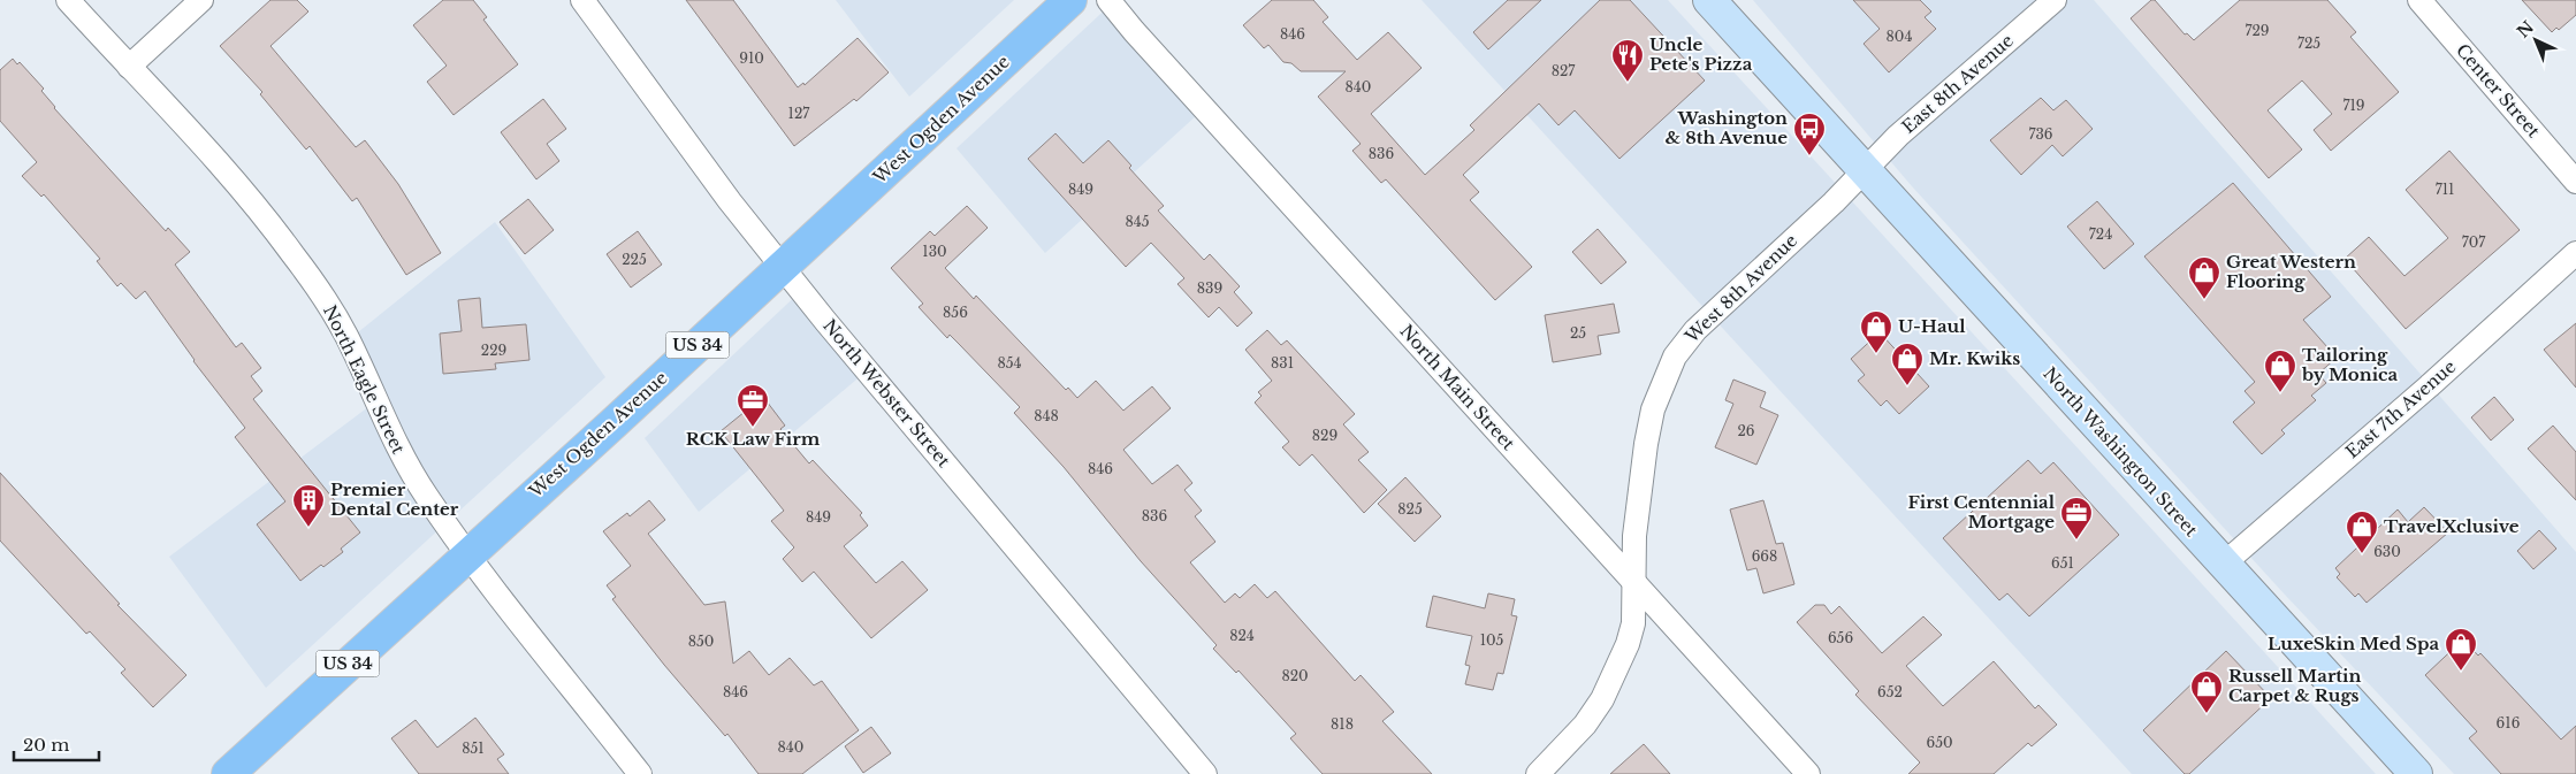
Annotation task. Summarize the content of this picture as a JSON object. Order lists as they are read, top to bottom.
{
  "streets": {
    "main road": ["West Ogden Avenue", "US 34", "North Washington Street"],
    "street": [
      "East 8th Avenue",
      "Center Street",
      "West 8th Avenue",
      "North Eagle Street",
      "North Main Street",
      "North Webster Street",
      "East 7th Avenue"
    ]
  },
  "crossings": [
    ["East 8th Avenue", "West 8th Avenue"],
    ["East 8th Avenue", "North Washington Street"],
    ["West Ogden Avenue", "North Eagle Street"],
    ["West Ogden Avenue", "North Webster Street"],
    ["West 8th Avenue", "North Main Street"],
    ["West 8th Avenue", "North Washington Street"],
    ["East 7th Avenue", "North Washington Street"]
  ],
  "places": {
    "restaurant": ["Uncle Pete's Pizza"],
    "bus stop": ["Washington & 8th Avenue"],
    "shop": [
      "Great Western Flooring",
      "U-Haul",
      "Mr. Kwiks",
      "Tailoring by Monica",
      "TravelXclusive",
      "LuxeSkin Med Spa",
      "Russell Martin Carpet & Rugs"
    ],
    "office": ["RCK Law Firm", "First Centennial Mortgage"],
    "building": ["Premier Dental Center"]
  },
  "house_numbers": [
    "729",
    "846",
    "804",
    "725",
    "910",
    "827",
    "840",
    "719",
    "127",
    "736",
    "836",
    "849",
    "711",
    "845",
    "724",
    "707",
    "130",
    "225",
    "839",
    "856",
    "25",
    "229",
    "854",
    "831",
    "848",
    "26",
    "829",
    "846",
    "825",
    "836",
    "849",
    "630",
    "668",
    "651",
    "824",
    "656",
    "105",
    "850",
    "820",
    "846",
    "652",
    "616",
    "818",
    "650",
    "840",
    "851"
  ],
  "scale_bar": "20 m",
  "north": "top left"
}
